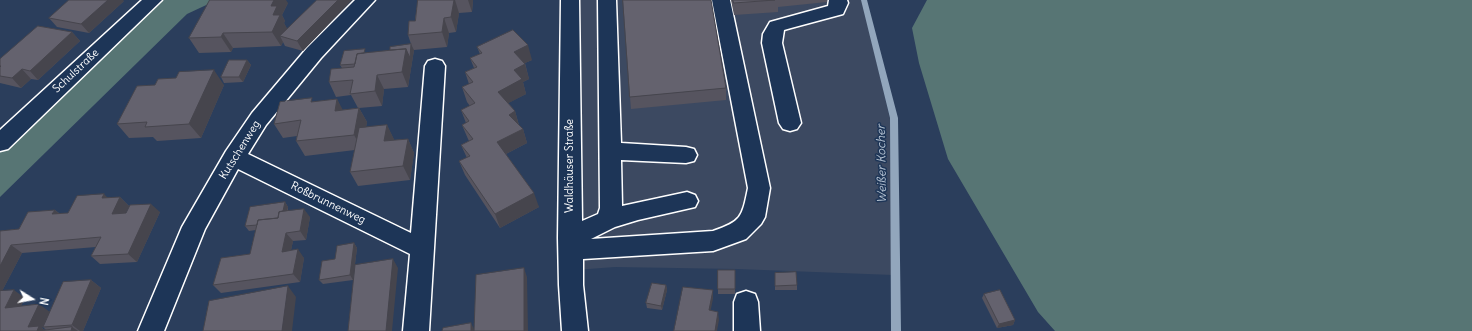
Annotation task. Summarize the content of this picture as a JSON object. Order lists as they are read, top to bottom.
{
  "streets": {
    "street": [
      "Schulstraße",
      "Kutschenweg",
      "Waldhäuser Straße",
      "Roßbrunnenweg"
    ]
  },
  "crossings": [
    ["Kutschenweg", "Roßbrunnenweg"]
  ],
  "water": ["Weißer Kocher"],
  "north": "right"
}
